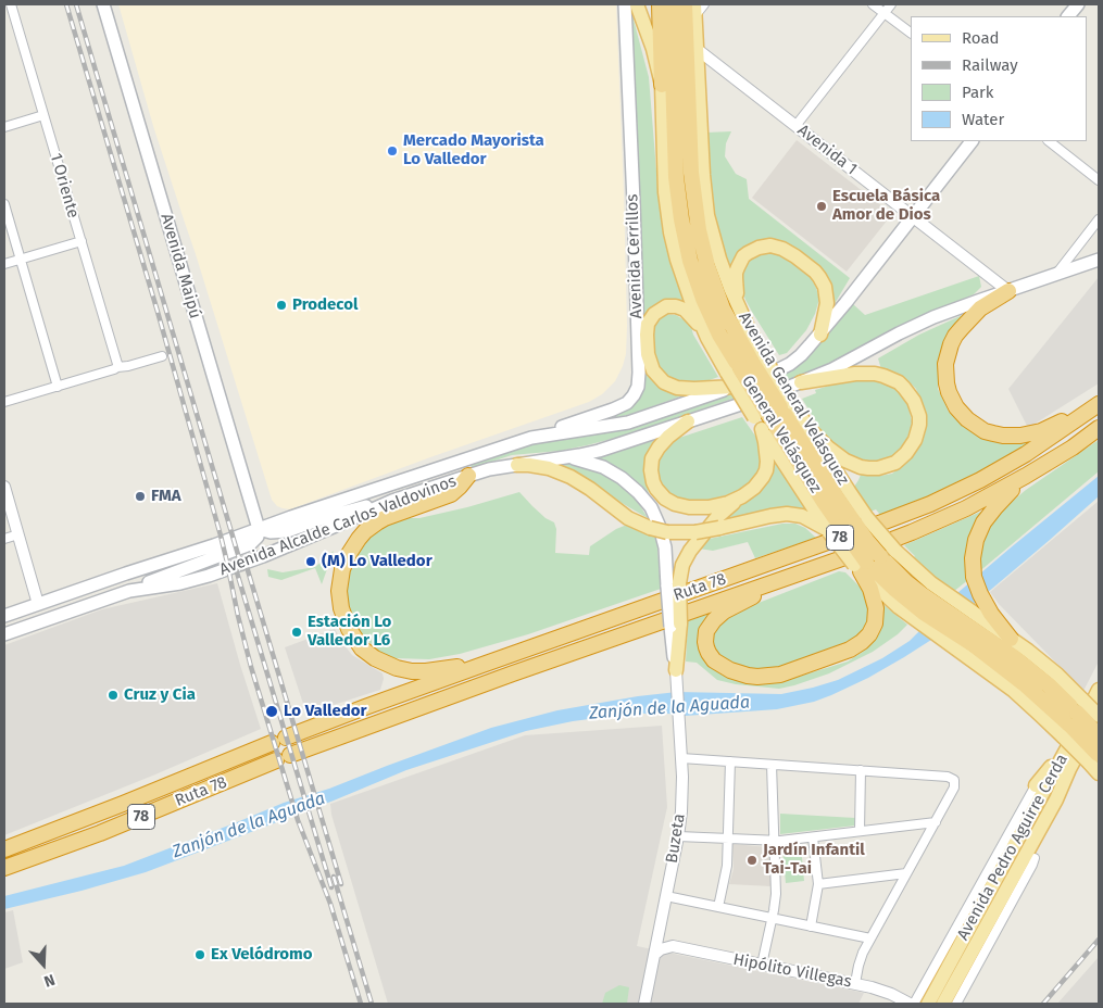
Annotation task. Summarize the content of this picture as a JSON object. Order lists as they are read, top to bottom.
{
  "streets": {
    "highway": ["General Velásquez", "78", "Ruta 78"],
    "main road": [
      "Avenida Cerrillos",
      "Avenida Maipú",
      "Avenida General Velásquez",
      "Avenida Alcalde Carlos Valdovinos",
      "Avenida Pedro Aguirre Cerda"
    ],
    "street": [
      "Avenida 1",
      "1 Oriente",
      "Buzeta",
      "Hipólito Villegas"
    ]
  },
  "crossings": [
    ["Avenida 1", "Avenida General Velásquez"],
    ["Avenida 1", "Avenida Alcalde Carlos Valdovinos"],
    ["Avenida Cerrillos", "Avenida Alcalde Carlos Valdovinos"],
    ["Avenida Maipú", "Avenida Alcalde Carlos Valdovinos"],
    ["Avenida General Velásquez", "General Velásquez"],
    ["Avenida Pedro Aguirre Cerda", "Hipólito Villegas"]
  ],
  "water": ["Zanjón de la Aguada"],
  "places": [
    "Mercado Mayorista Lo Valledor",
    "Escuela Básica Amor de Dios",
    "Prodecol",
    "FMA",
    "(M) Lo Valledor",
    "Estación Lo Valledor L6",
    "Cruz y Cia",
    "Lo Valledor",
    "Jardín Infantil Tai-Tai",
    "Ex Velódromo"
  ],
  "legend": [
    "Road",
    "Railway",
    "Park",
    "Water"
  ],
  "north": "bottom"
}
